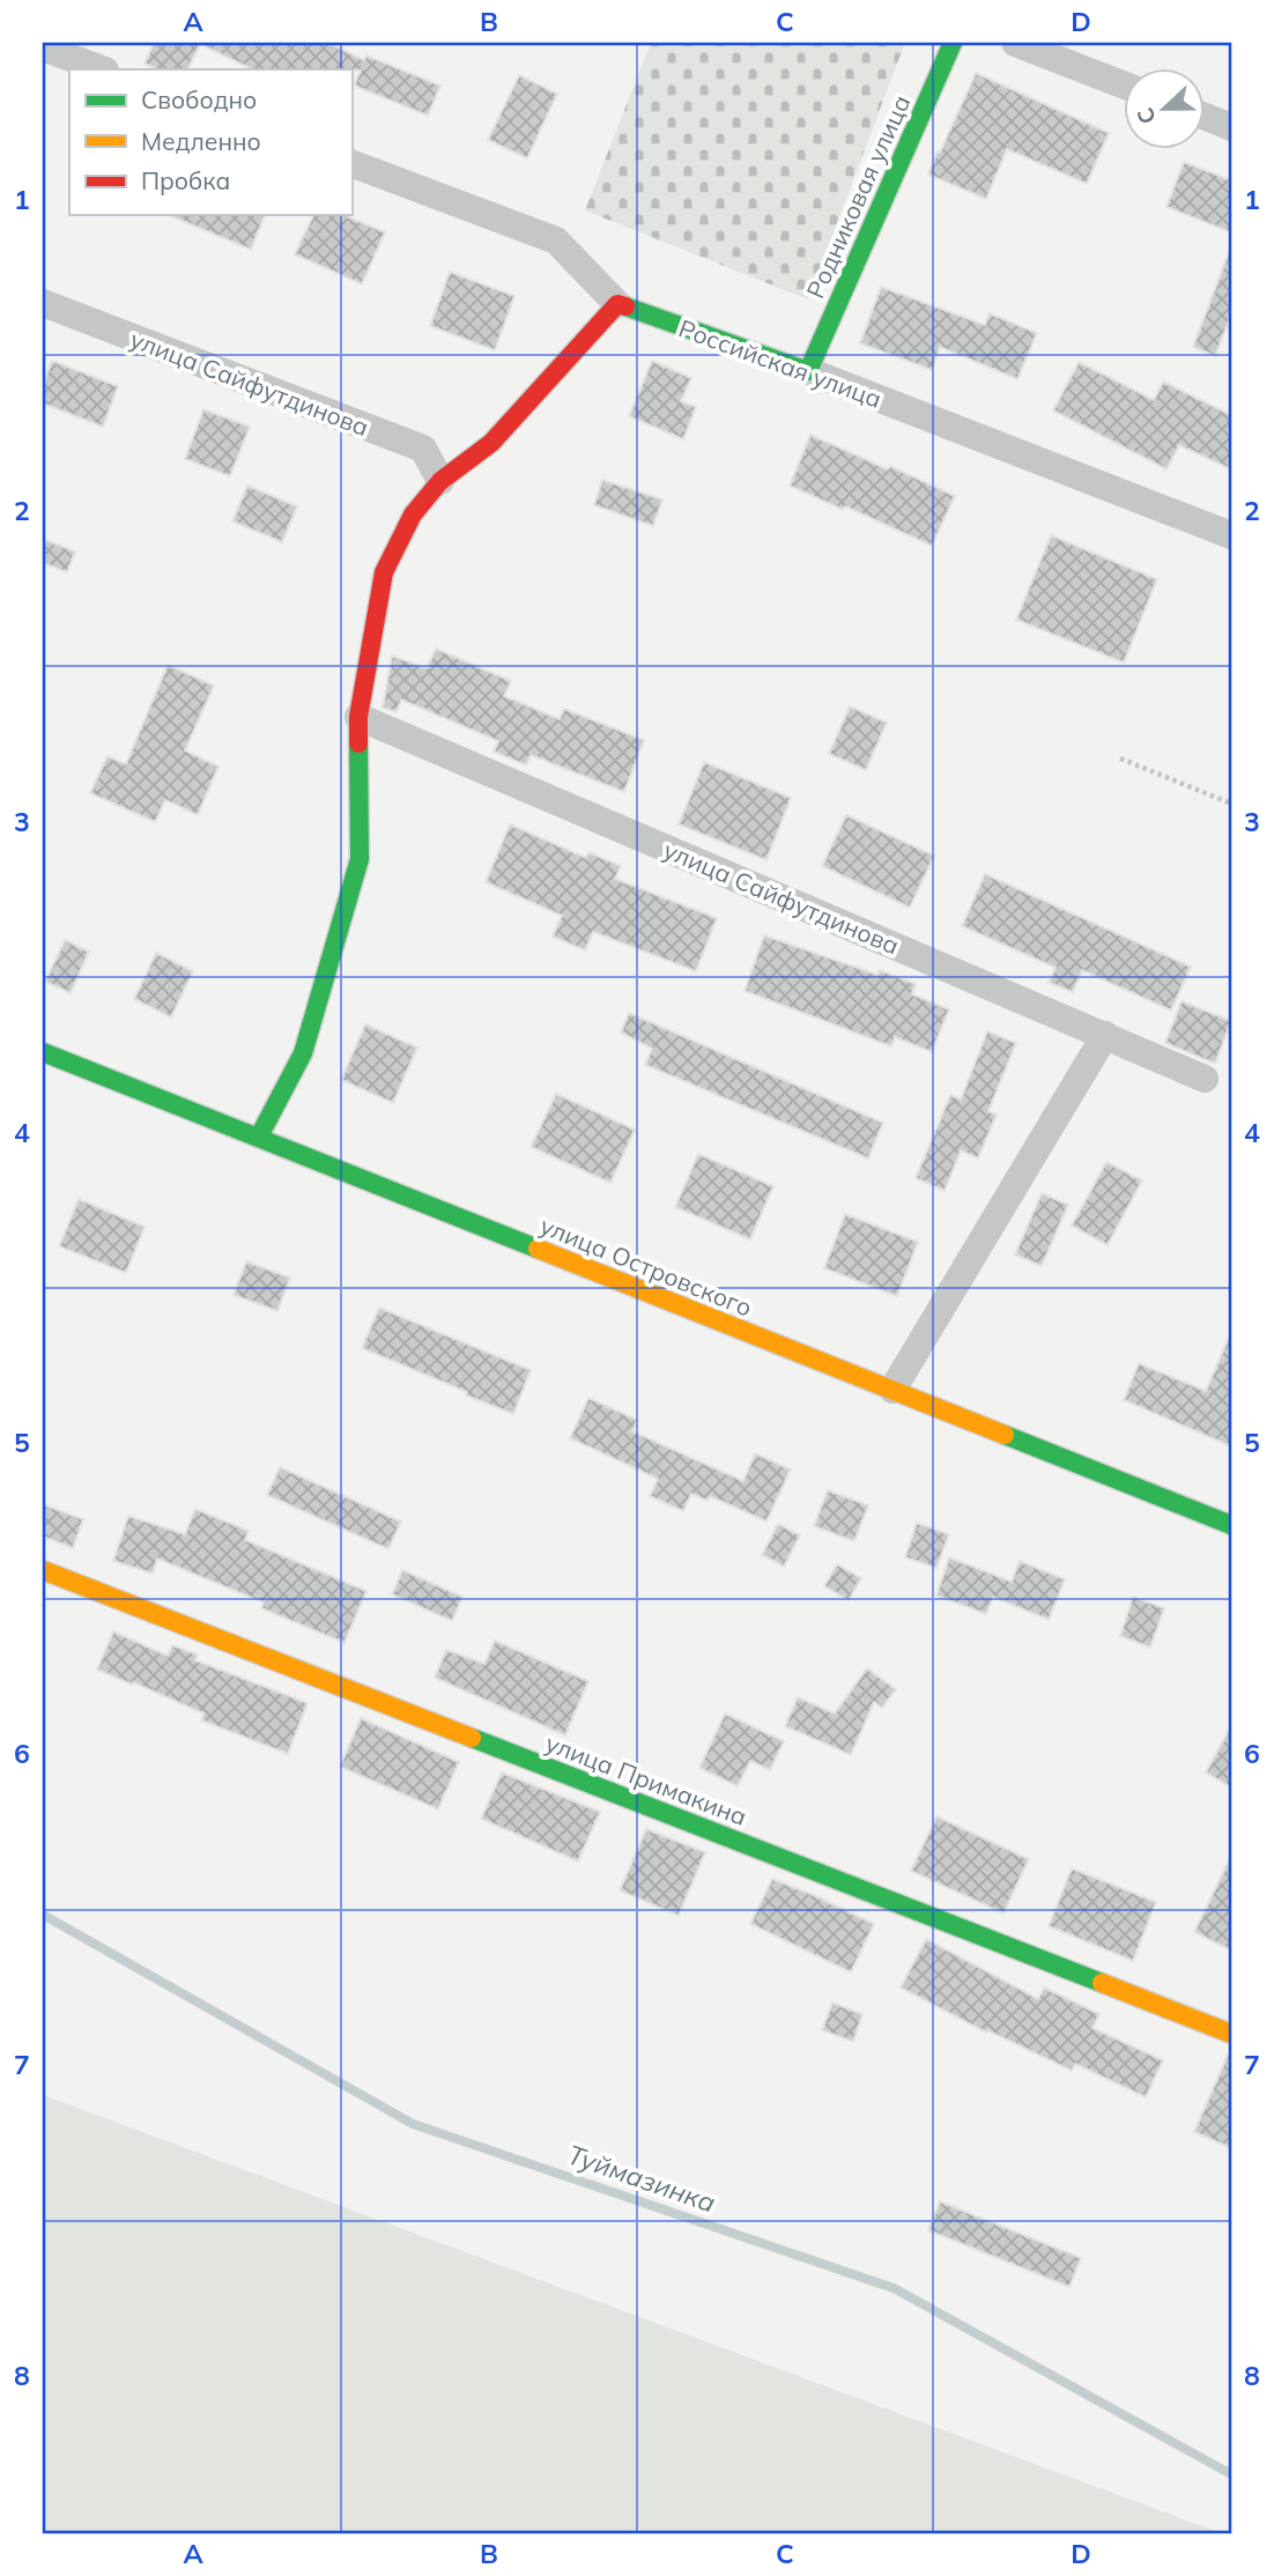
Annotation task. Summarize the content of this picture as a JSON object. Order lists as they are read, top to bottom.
{
  "streets": {
    "street": [
      "Родниковая улица",
      "Российская улица",
      "улица Сайфутдинова",
      "улица Островского",
      "улица Примакина"
    ]
  },
  "crossings": [
    ["Родниковая улица", "Российская улица"]
  ],
  "water": ["Туймазинка"],
  "legend": ["Свободно", "Медленно", "Пробка"],
  "north": "left",
  "grid": {
    "columns": [
      "A",
      "B",
      "C",
      "D"
    ],
    "rows": [
      "1",
      "2",
      "3",
      "4",
      "5",
      "6",
      "7",
      "8"
    ]
  }
}
